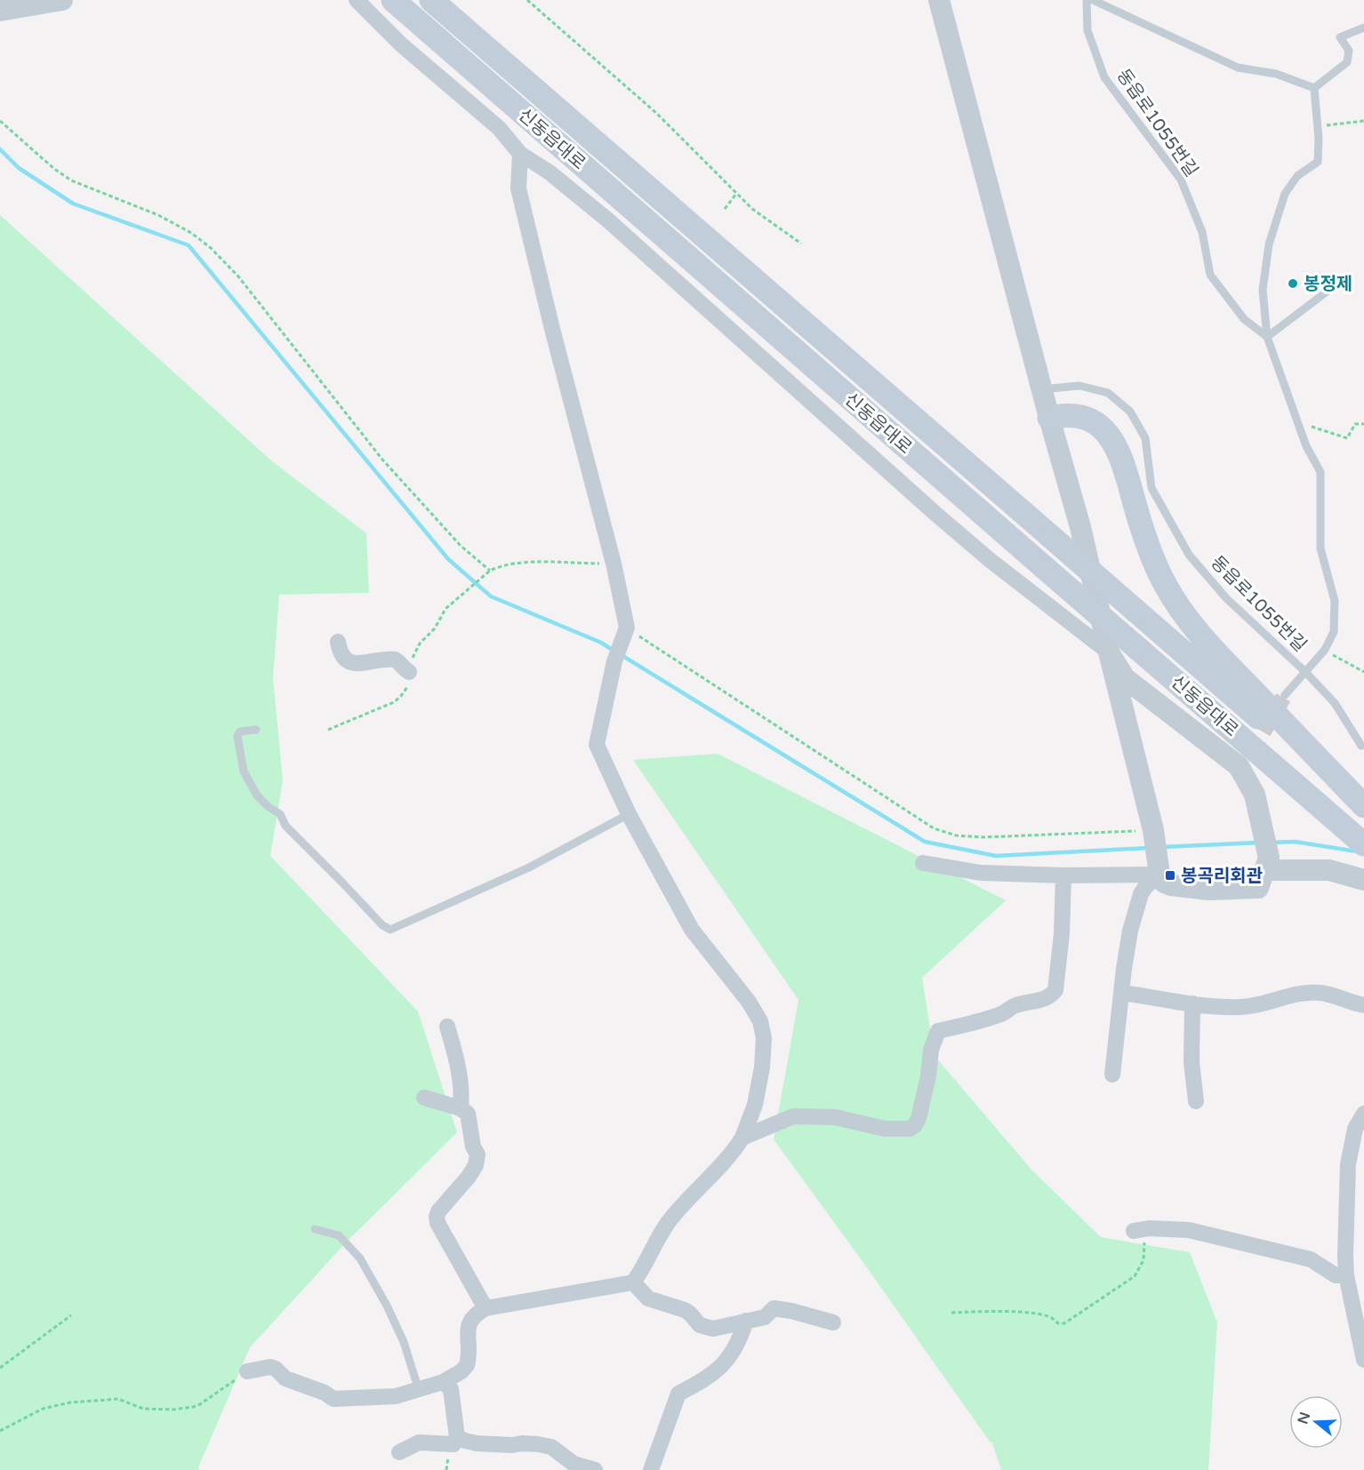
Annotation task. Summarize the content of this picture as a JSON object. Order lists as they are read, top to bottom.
{
  "streets": {
    "main road": ["신동읍대로"],
    "lane": ["동읍로1055번길"]
  },
  "places": {
    "other": ["봉정제"],
    "transit": ["봉곡리회관"]
  },
  "north": "left"
}
